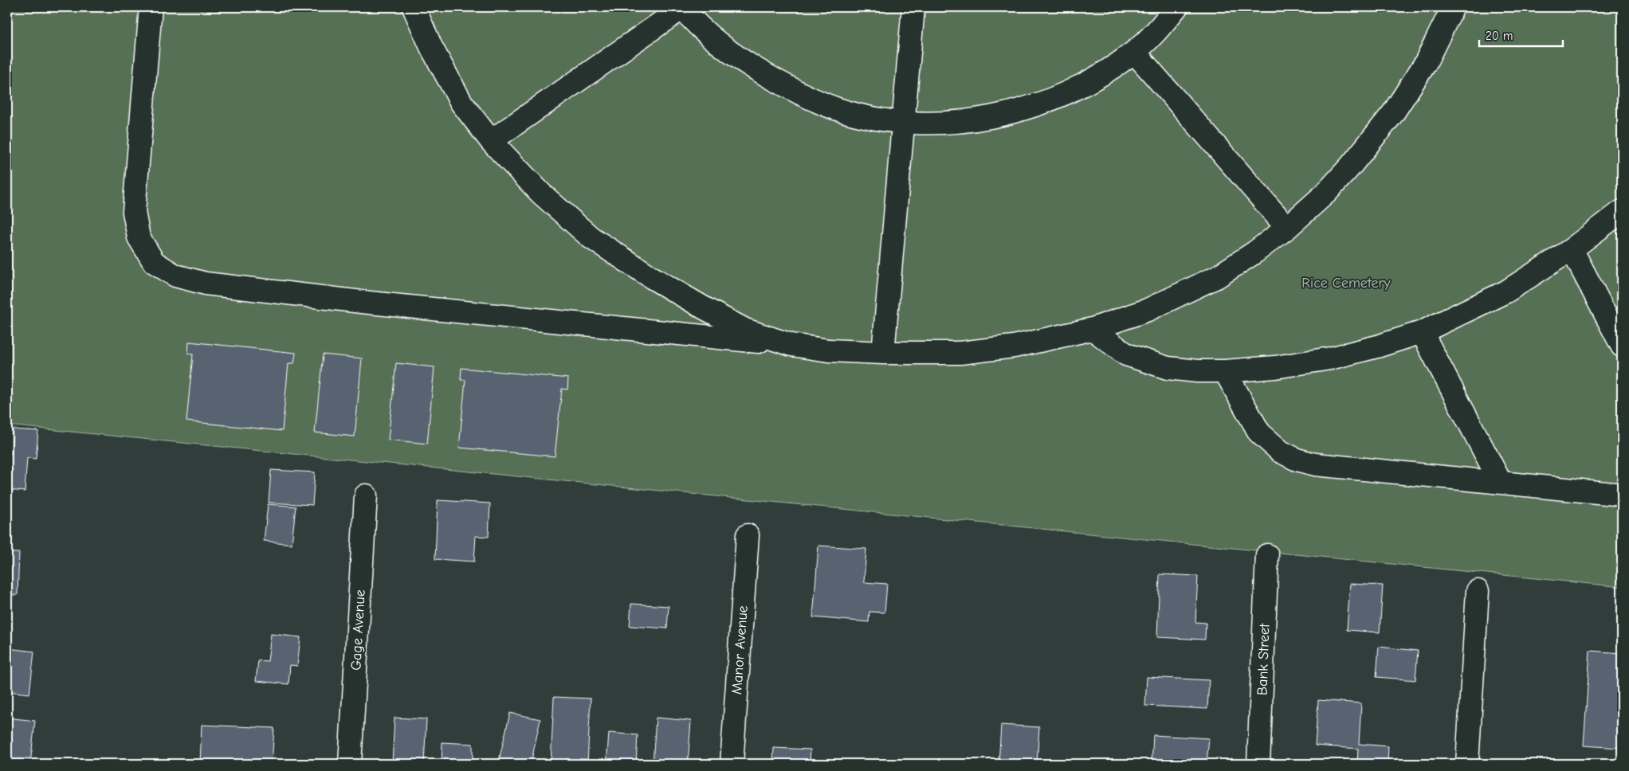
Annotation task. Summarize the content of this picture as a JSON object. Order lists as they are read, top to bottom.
{
  "streets": {
    "street": ["Gage Avenue", "Manor Avenue", "Bank Street"]
  },
  "parks": ["Rice Cemetery"],
  "scale_bar": "20 m"
}
